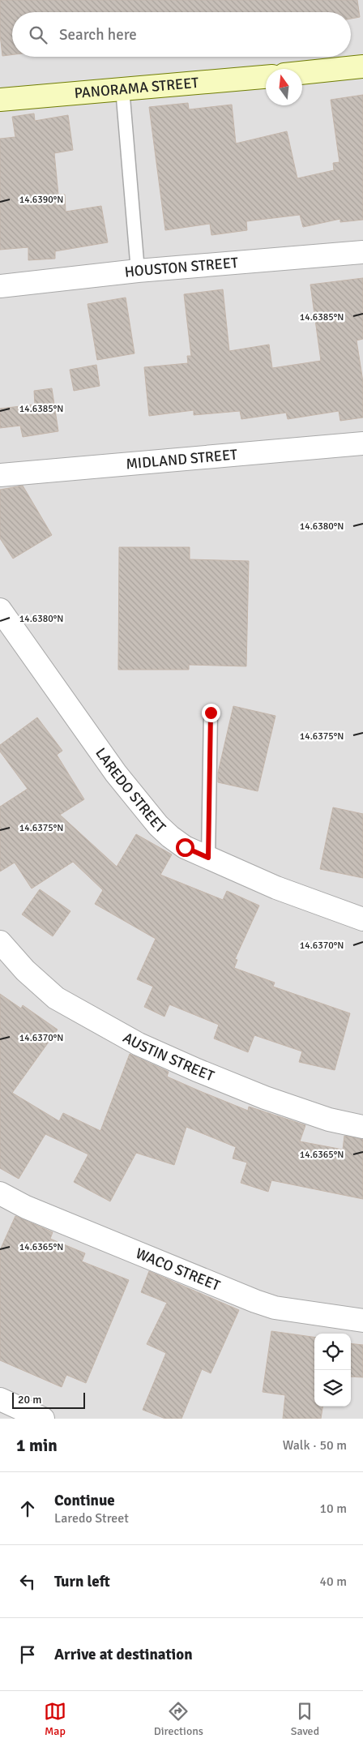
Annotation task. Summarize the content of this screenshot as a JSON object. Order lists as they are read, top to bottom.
{
  "streets": {
    "street": [
      "PANORAMA STREET",
      "HOUSTON STREET",
      "MIDLAND STREET",
      "LAREDO STREET",
      "AUSTIN STREET",
      "WACO STREET"
    ]
  },
  "scale_bar": "20 m",
  "north": "top",
  "page": {
    "search": "Search here",
    "scale": "20 m",
    "heading": ["1 min", "Walk · 50 m"],
    "list": [
      ["Continue", "Laredo Street", "10 m"],
      ["Turn left", "40 m"],
      "Arrive at destination"
    ],
    "nav": ["Map", "Directions", "Saved"]
  },
  "coordinates": [
    "14.6390°N",
    "14.6385°N",
    "14.6380°N",
    "14.6375°N",
    "14.6370°N",
    "14.6365°N"
  ]
}
